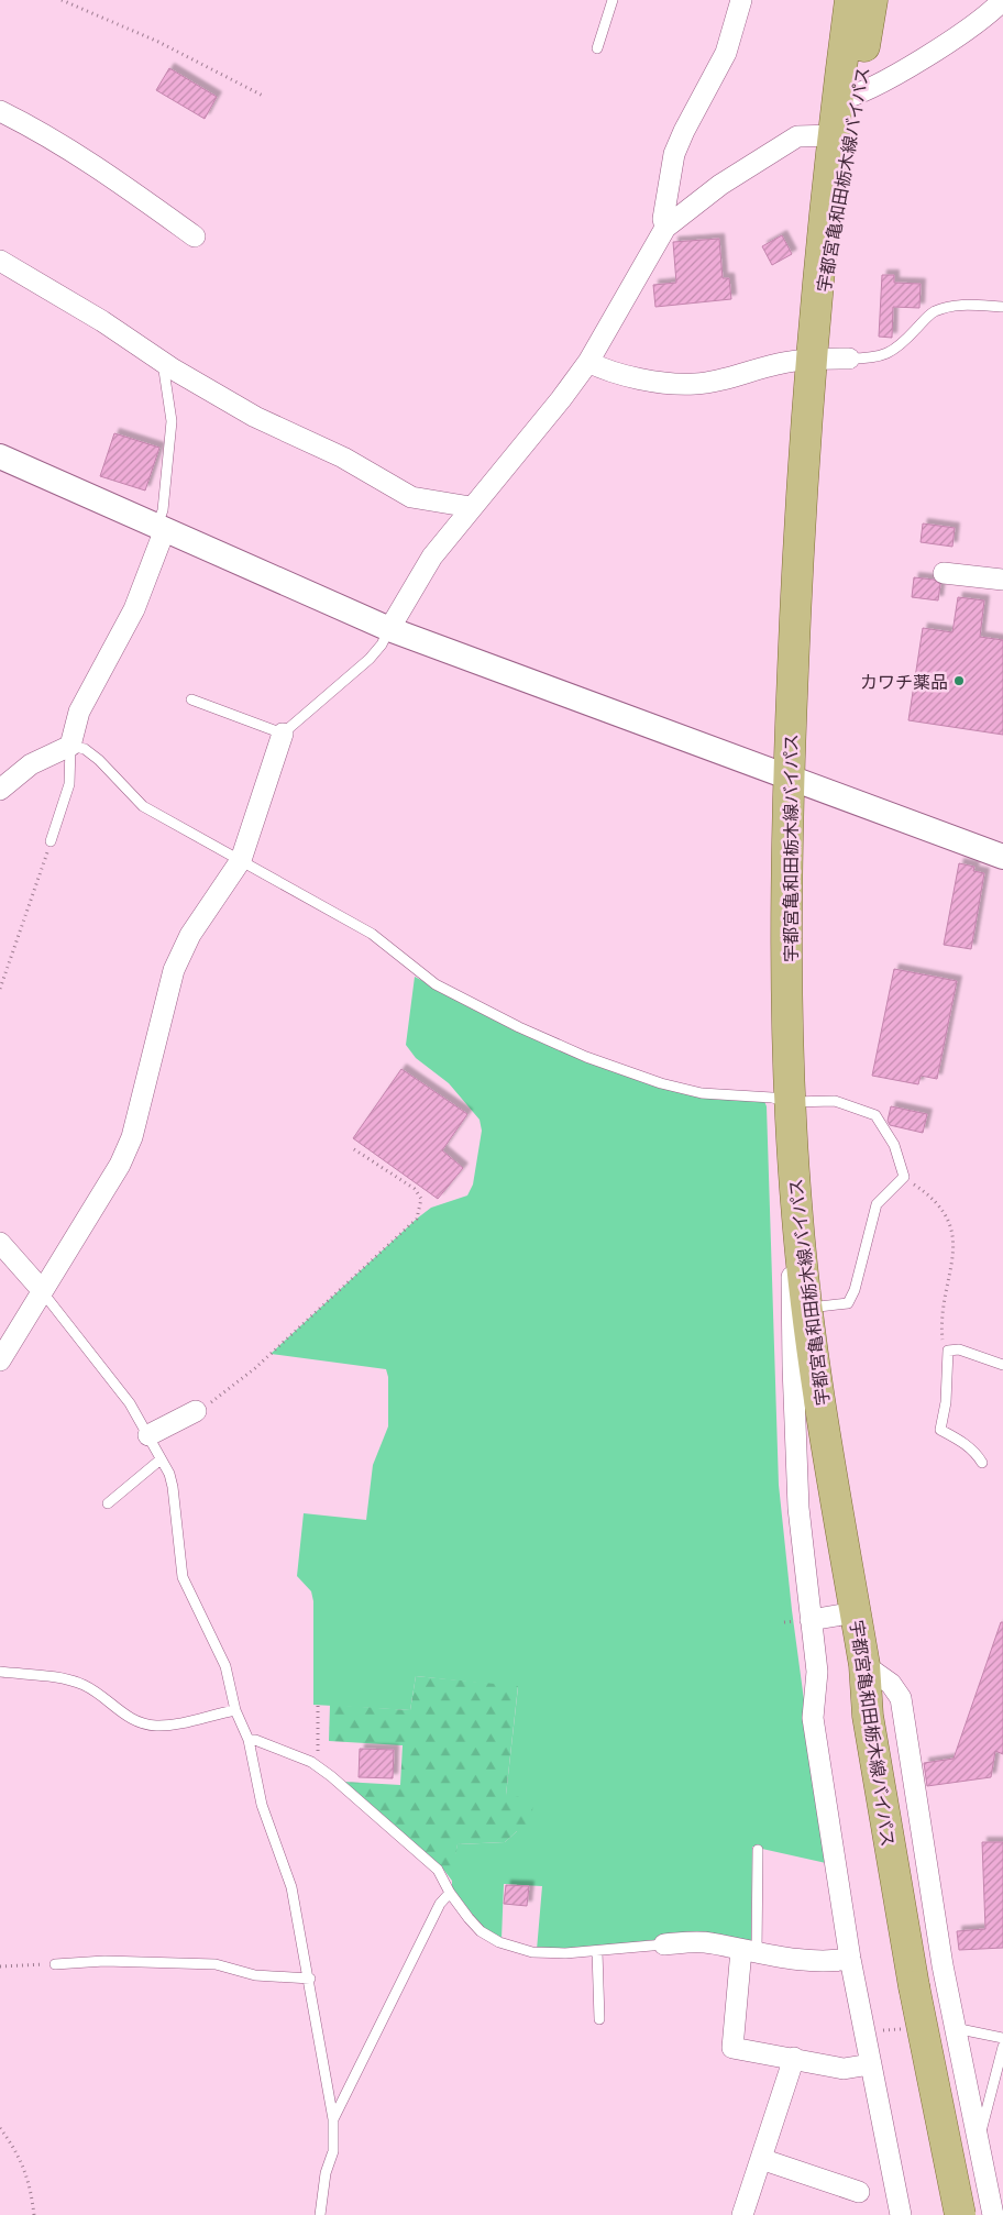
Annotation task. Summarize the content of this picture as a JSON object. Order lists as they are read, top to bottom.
{
  "streets": {
    "main road": ["宇都宮亀和田栃木線バイパス"]
  },
  "places": ["カワチ薬品"]
}
